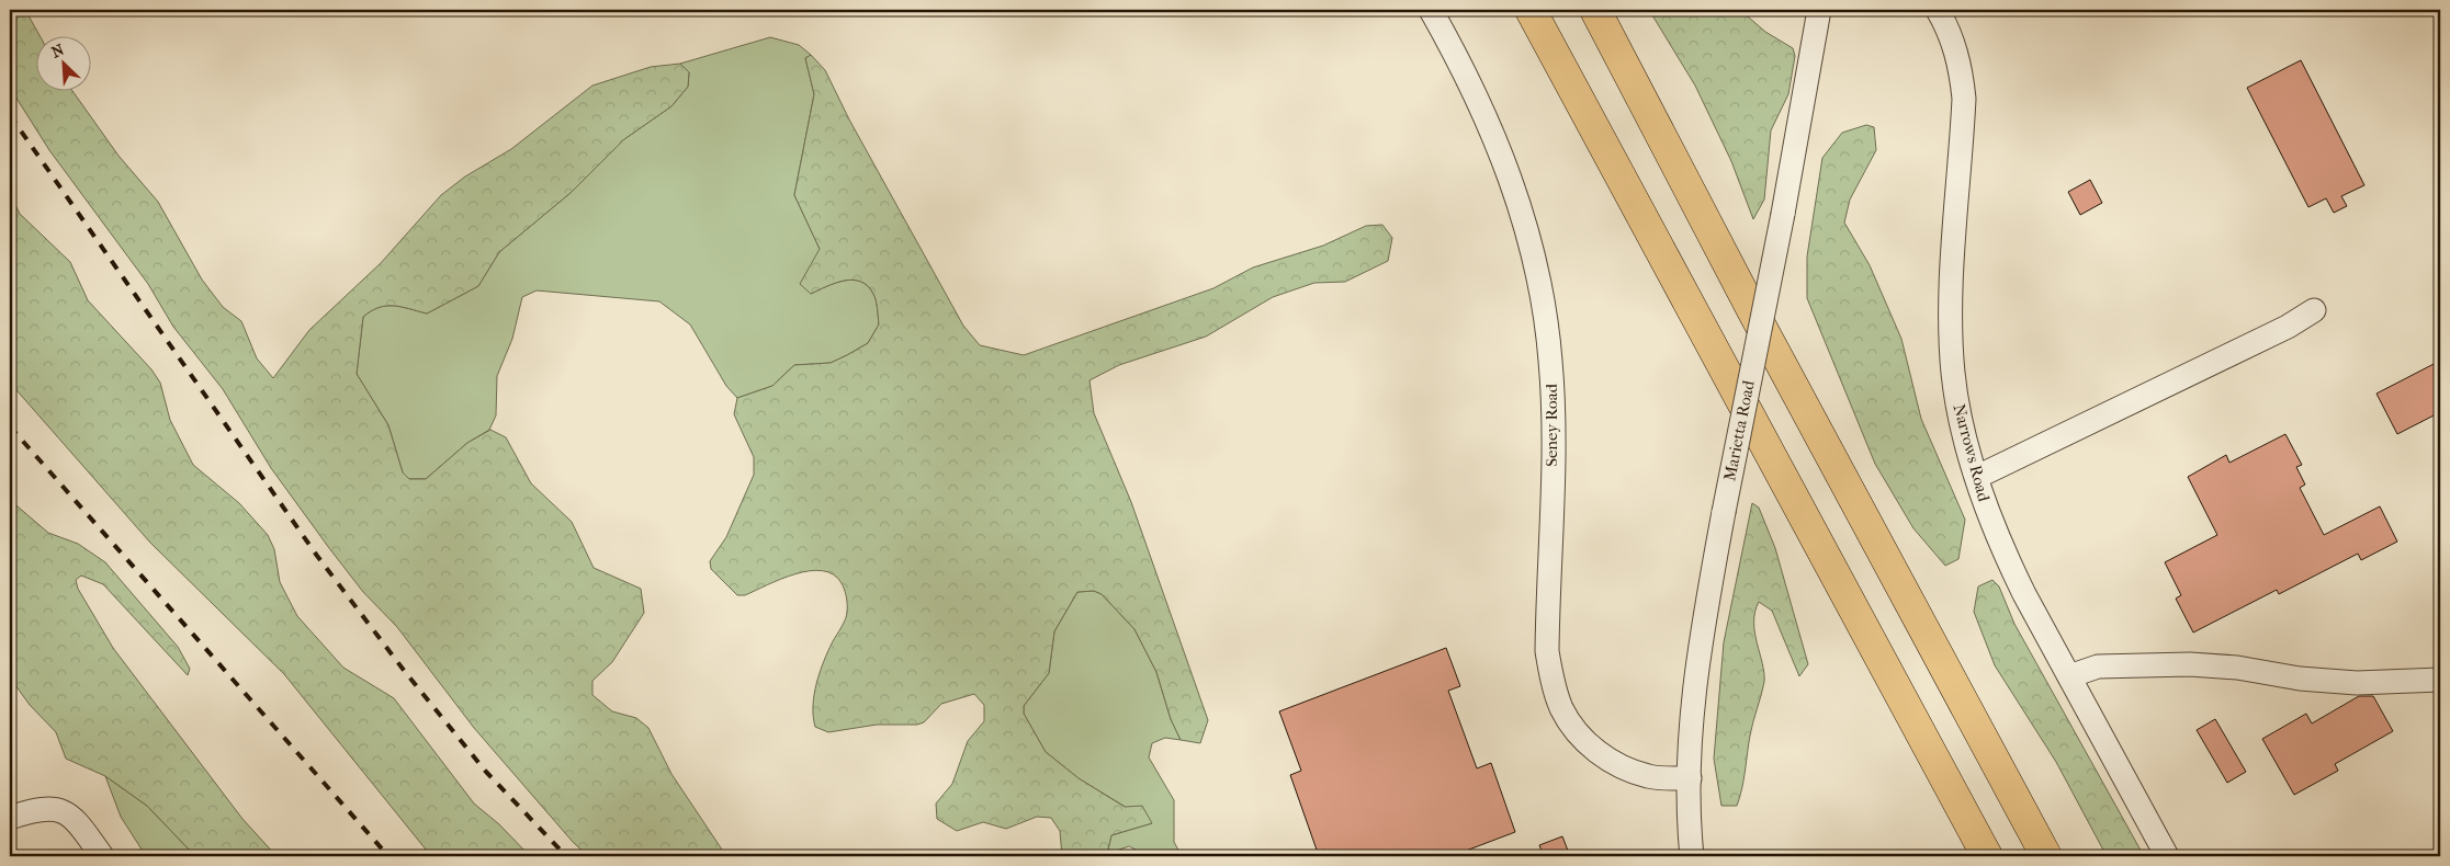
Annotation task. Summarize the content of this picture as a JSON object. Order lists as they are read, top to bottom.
{
  "streets": {
    "street": ["Seney Road", "Marietta Road", "Narrows Road"]
  },
  "crossings": [
    ["Seney Road", "Marietta Road"]
  ],
  "north": "top left"
}
